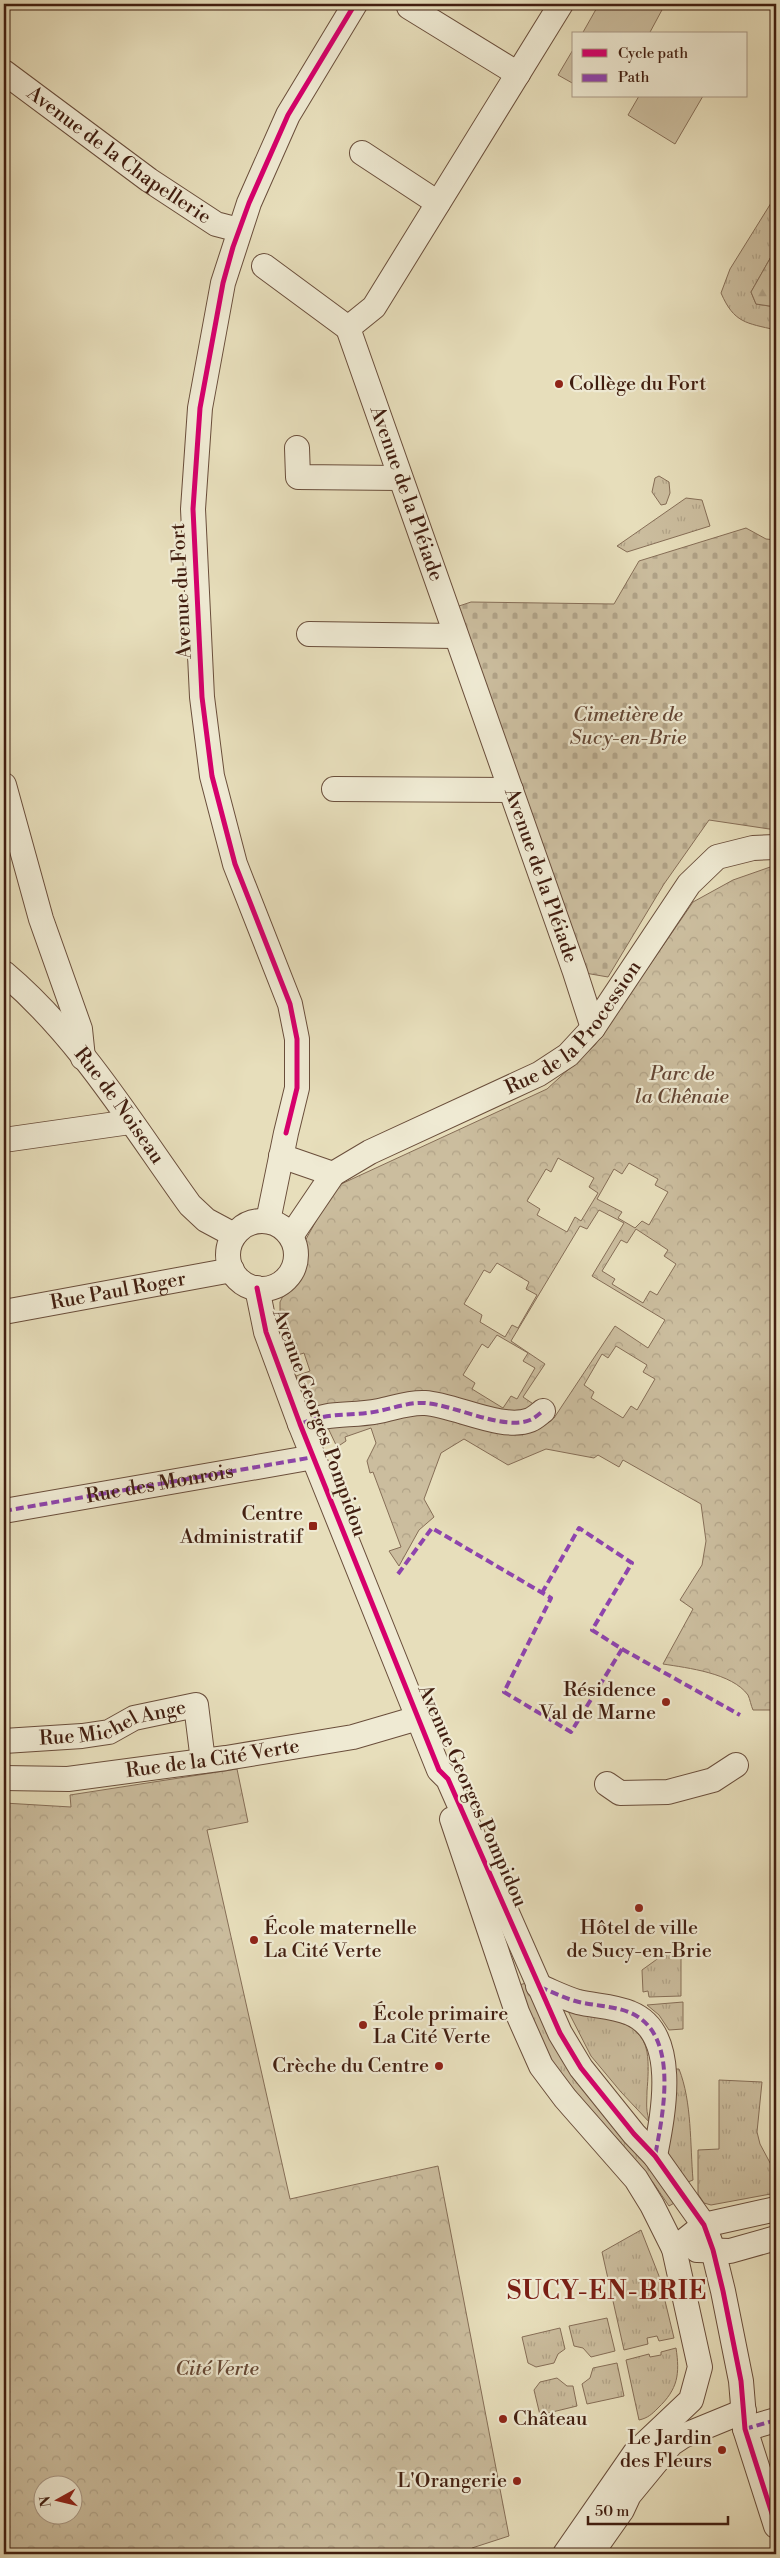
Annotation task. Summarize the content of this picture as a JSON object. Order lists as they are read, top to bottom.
{
  "streets": {
    "street": [
      "Avenue de la Chapellerie",
      "Avenue de la Pléiade",
      "Avenue du Fort",
      "Rue de la Procession",
      "Rue de Noiseau",
      "Rue Paul Roger",
      "Avenue Georges Pompidou",
      "Rue des Monrois",
      "Rue Michel Ange",
      "Rue de la Cité Verte"
    ]
  },
  "crossings": [
    ["Avenue de la Chapellerie", "Avenue du Fort"],
    ["Avenue de la Pléiade", "Rue de la Procession"],
    ["Avenue du Fort", "Rue de Noiseau"],
    ["Avenue du Fort", "Rue Paul Roger"],
    ["Avenue du Fort", "Avenue Georges Pompidou"],
    ["Rue de Noiseau", "Rue Paul Roger"],
    ["Rue de Noiseau", "Avenue Georges Pompidou"],
    ["Rue Paul Roger", "Avenue Georges Pompidou"],
    ["Avenue Georges Pompidou", "Rue des Monrois"],
    ["Avenue Georges Pompidou", "Rue de la Cité Verte"],
    ["Rue Michel Ange", "Rue de la Cité Verte"]
  ],
  "districts": ["SUCY-EN-BRIE"],
  "parks": ["Cimetière de Sucy-en-Brie", "Parc de la Chênaie", "Cité Verte"],
  "places": {
    "other": [
      "Collège du Fort",
      "Résidence Val de Marne",
      "Hôtel de ville de Sucy-en-Brie",
      "École maternelle La Cité Verte",
      "École primaire La Cité Verte",
      "Crèche du Centre",
      "Château",
      "Le Jardin des Fleurs",
      "L'Orangerie"
    ],
    "transit": ["Centre Administratif"]
  },
  "legend": ["Cycle path", "Path"],
  "scale_bar": "50 m",
  "north": "left"
}
